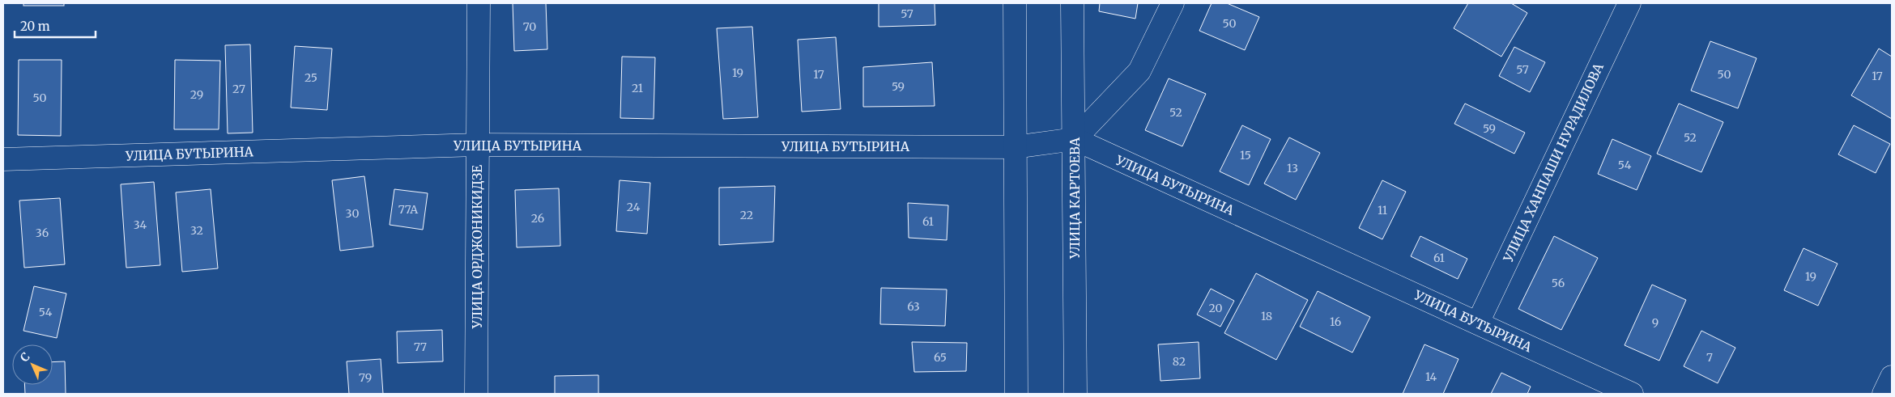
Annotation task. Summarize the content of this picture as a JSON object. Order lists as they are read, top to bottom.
{
  "streets": {
    "street": [
      "УЛИЦА БУТЫРИНА",
      "УЛИЦА ХАНПАШИ НУРАДИЛОВА",
      "УЛИЦА КАРТОЕВА",
      "УЛИЦА ОРДЖОНИКИДЗЕ"
    ]
  },
  "crossings": [
    ["УЛИЦА БУТЫРИНА", "УЛИЦА ХАНПАШИ НУРАДИЛОВА"],
    ["УЛИЦА БУТЫРИНА", "УЛИЦА КАРТОЕВА"],
    ["УЛИЦА БУТЫРИНА", "УЛИЦА ОРДЖОНИКИДЗЕ"]
  ],
  "house_numbers": [
    "57",
    "50",
    "70",
    "57",
    "19",
    "17",
    "50",
    "17",
    "25",
    "59",
    "21",
    "27",
    "29",
    "50",
    "52",
    "59",
    "52",
    "15",
    "54",
    "13",
    "24",
    "77А",
    "11",
    "30",
    "22",
    "26",
    "61",
    "34",
    "32",
    "36",
    "61",
    "19",
    "56",
    "63",
    "20",
    "54",
    "18",
    "16",
    "9",
    "77",
    "65",
    "7",
    "82",
    "14",
    "79"
  ],
  "scale_bar": "20 m",
  "north": "top left"
}
